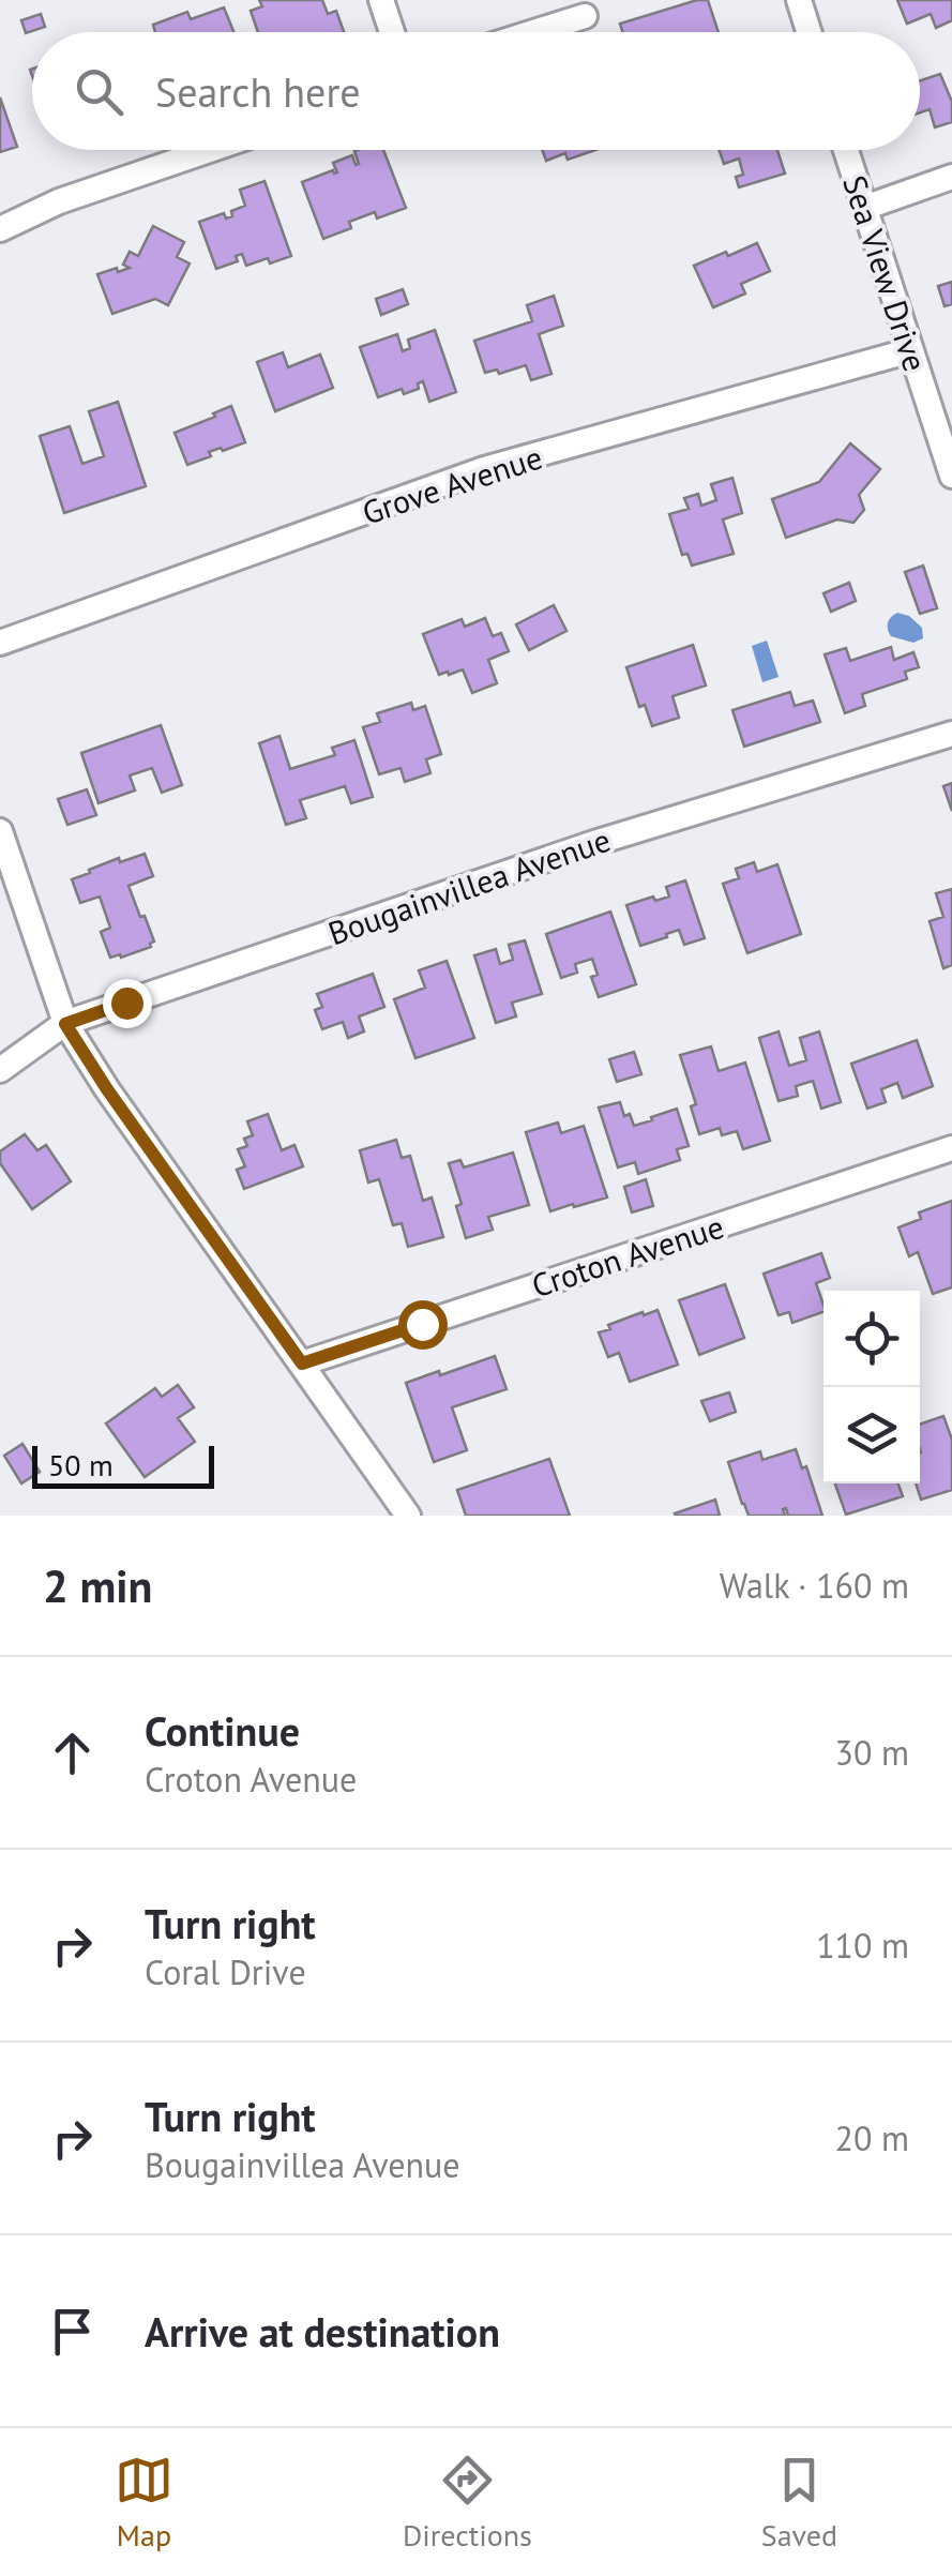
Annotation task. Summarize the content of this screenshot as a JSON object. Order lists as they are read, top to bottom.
{
  "streets": {
    "street": [
      "Sea View Drive",
      "Grove Avenue",
      "Bougainvillea Avenue",
      "Croton Avenue"
    ]
  },
  "crossings": [
    ["Sea View Drive", "Grove Avenue"]
  ],
  "scale_bar": "50 m",
  "page": {
    "search": "Search here",
    "scale": "50 m",
    "heading": ["2 min", "Walk · 160 m"],
    "list": [
      ["Continue", "Croton Avenue", "30 m"],
      ["Turn right", "Coral Drive", "110 m"],
      ["Turn right", "Bougainvillea Avenue", "20 m"],
      "Arrive at destination"
    ],
    "nav": ["Map", "Directions", "Saved"]
  }
}
